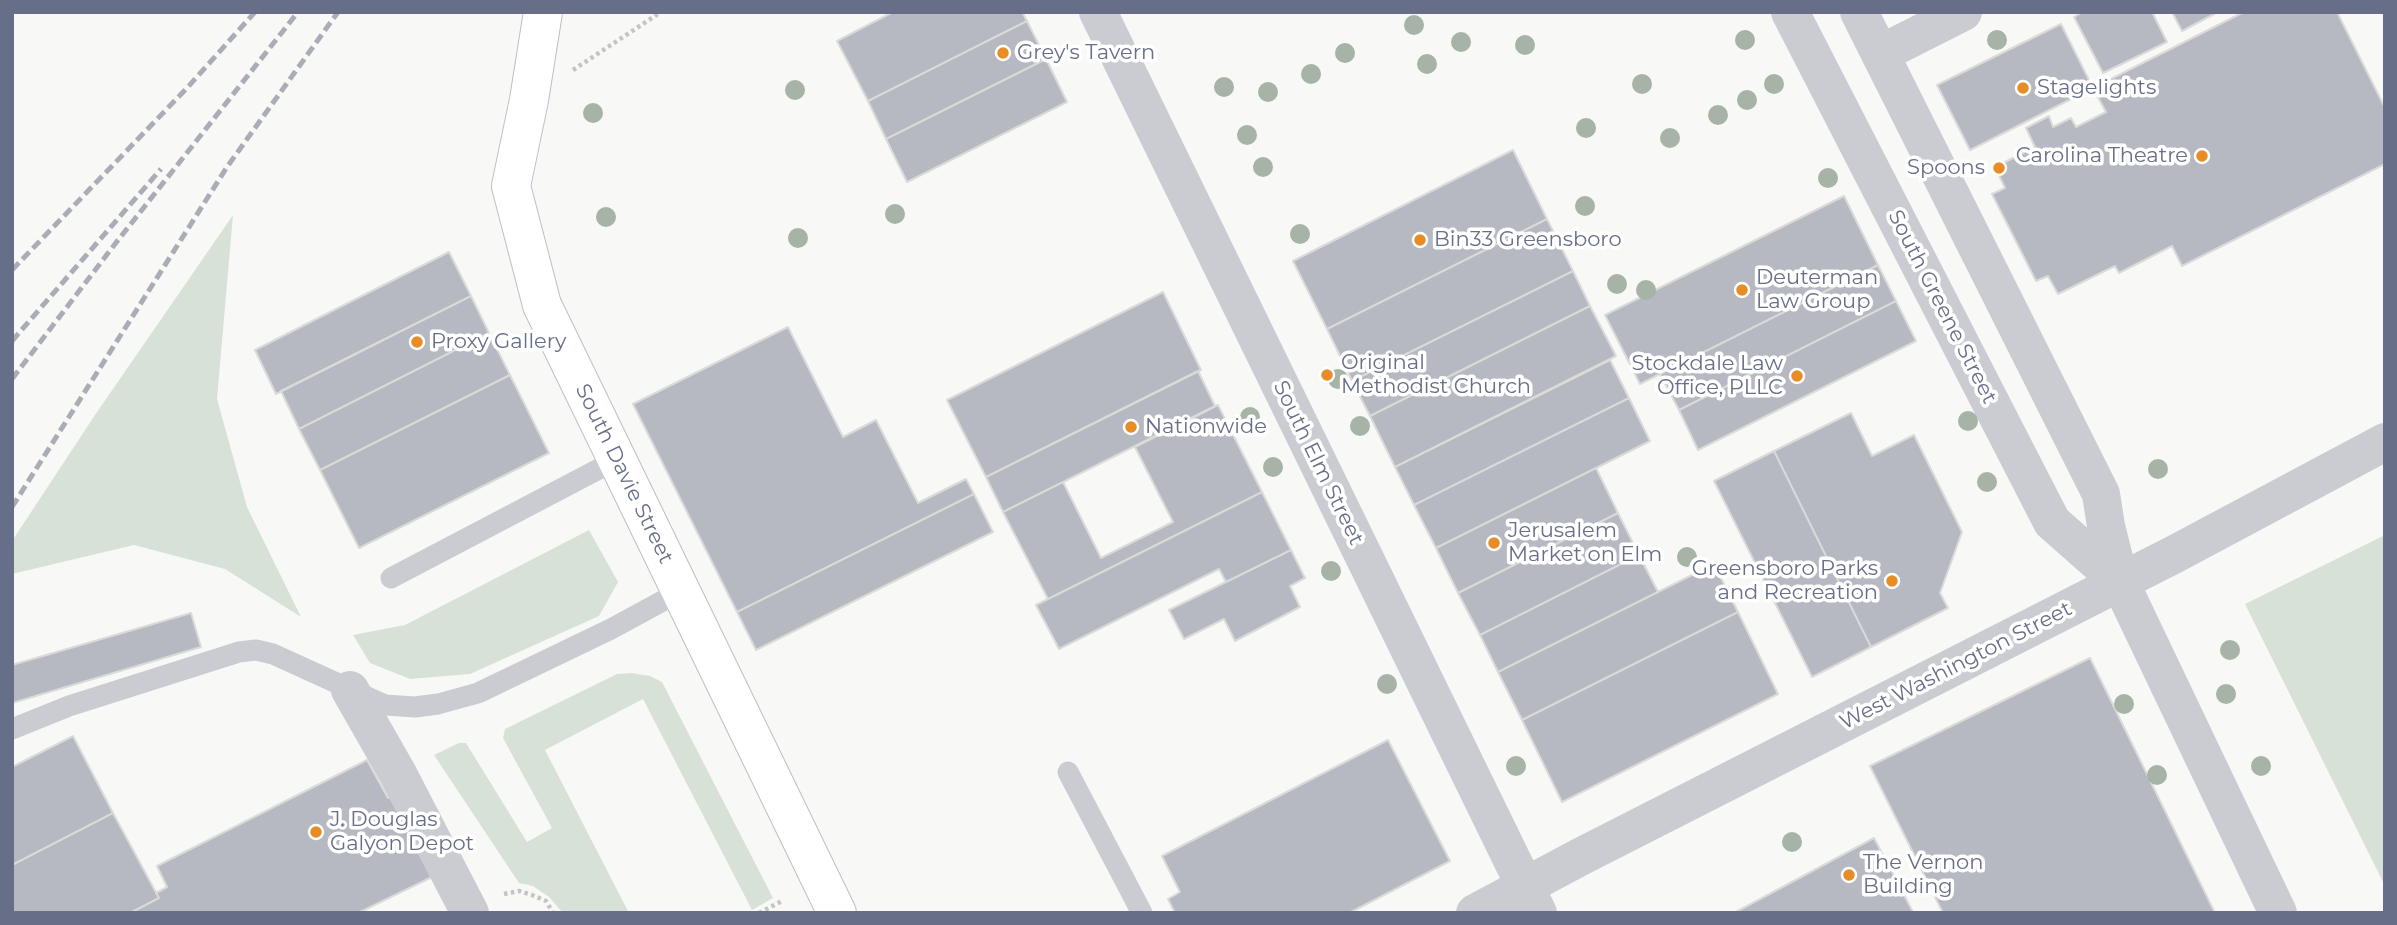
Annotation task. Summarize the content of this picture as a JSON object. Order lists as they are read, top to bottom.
{
  "streets": {
    "main road": ["South Davie Street"],
    "street": ["South Greene Street", "South Elm Street", "West Washington Street"]
  },
  "crossings": [
    ["South Greene Street", "West Washington Street"],
    ["South Elm Street", "West Washington Street"]
  ],
  "places": [
    "Grey's Tavern",
    "Stagelights",
    "Carolina Theatre",
    "Spoons",
    "Bin33 Greensboro",
    "Deuterman Law Group",
    "Proxy Gallery",
    "Original Methodist Church",
    "Stockdale Law Office, PLLC",
    "Nationwide",
    "Jerusalem Market on Elm",
    "Greensboro Parks and Recreation",
    "J. Douglas Galyon Depot",
    "The Vernon Building"
  ]
}
